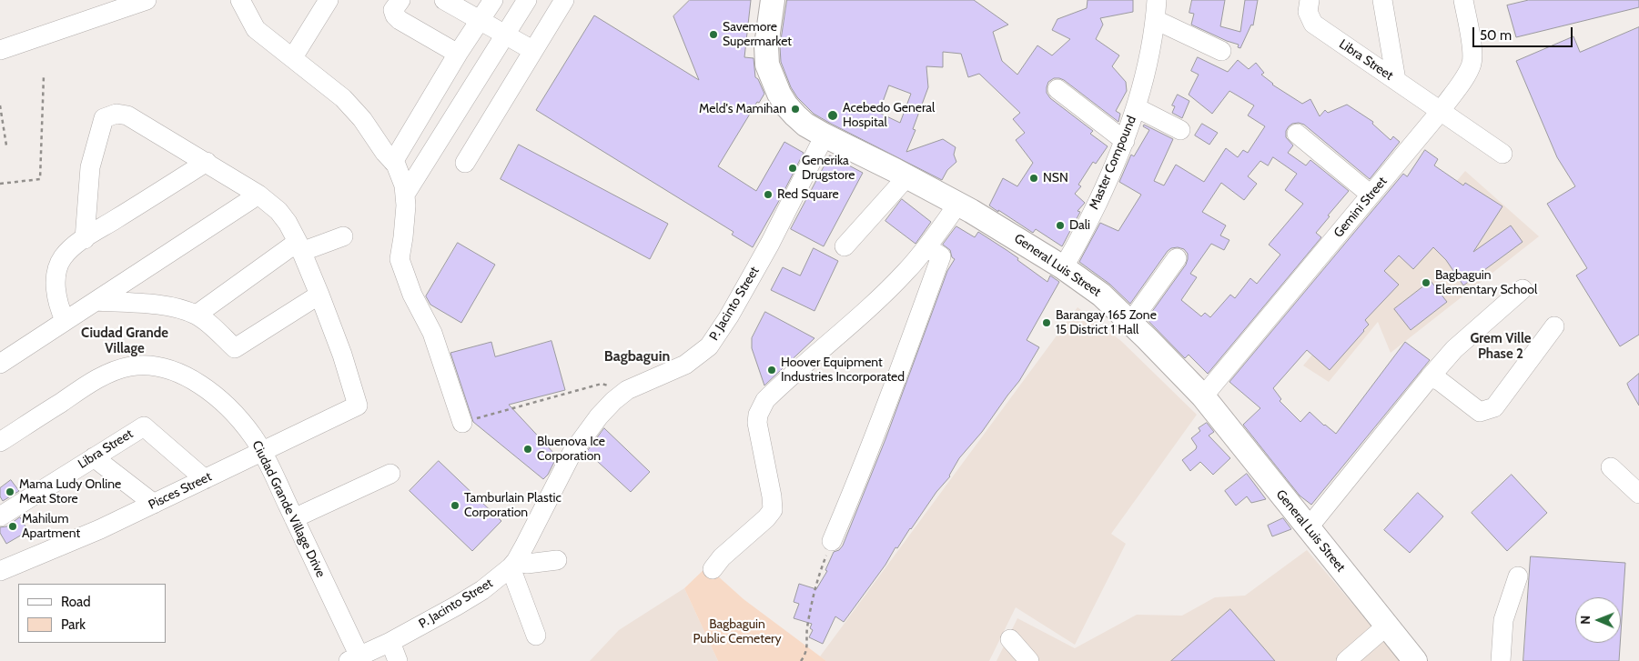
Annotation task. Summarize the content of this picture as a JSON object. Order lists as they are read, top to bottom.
{
  "streets": {
    "main road": ["General Luis Street"],
    "street": [
      "Libra Street",
      "Master Compound",
      "Gemini Street",
      "P. Jacinto Street",
      "Pisces Street",
      "Ciudad Grande Village Drive"
    ]
  },
  "crossings": [
    ["Libra Street", "Gemini Street"],
    ["Libra Street", "Pisces Street"],
    ["Master Compound", "General Luis Street"],
    ["Gemini Street", "General Luis Street"],
    ["General Luis Street", "P. Jacinto Street"],
    ["P. Jacinto Street", "Ciudad Grande Village Drive"],
    ["Pisces Street", "Ciudad Grande Village Drive"]
  ],
  "districts": ["Ciudad Grande Village", "Grem Ville Phase 2", "Bagbaguin"],
  "parks": ["Bagbaguin Public Cemetery"],
  "places": [
    "Savemore Supermarket",
    "Meld's Mamihan",
    "Acebedo General Hospital",
    "Generika Drugstore",
    "NSN",
    "Red Square",
    "Dali",
    "Bagbaguin Elementary School",
    "Barangay 165 Zone 15 District 1 Hall",
    "Hoover Equipment Industries Incorporated",
    "Bluenova Ice Corporation",
    "Mama Ludy Online Meat Store",
    "Tamburlain Plastic Corporation",
    "Mahilum Apartment"
  ],
  "legend": ["Road", "Park"],
  "scale_bar": "50 m",
  "north": "left"
}
